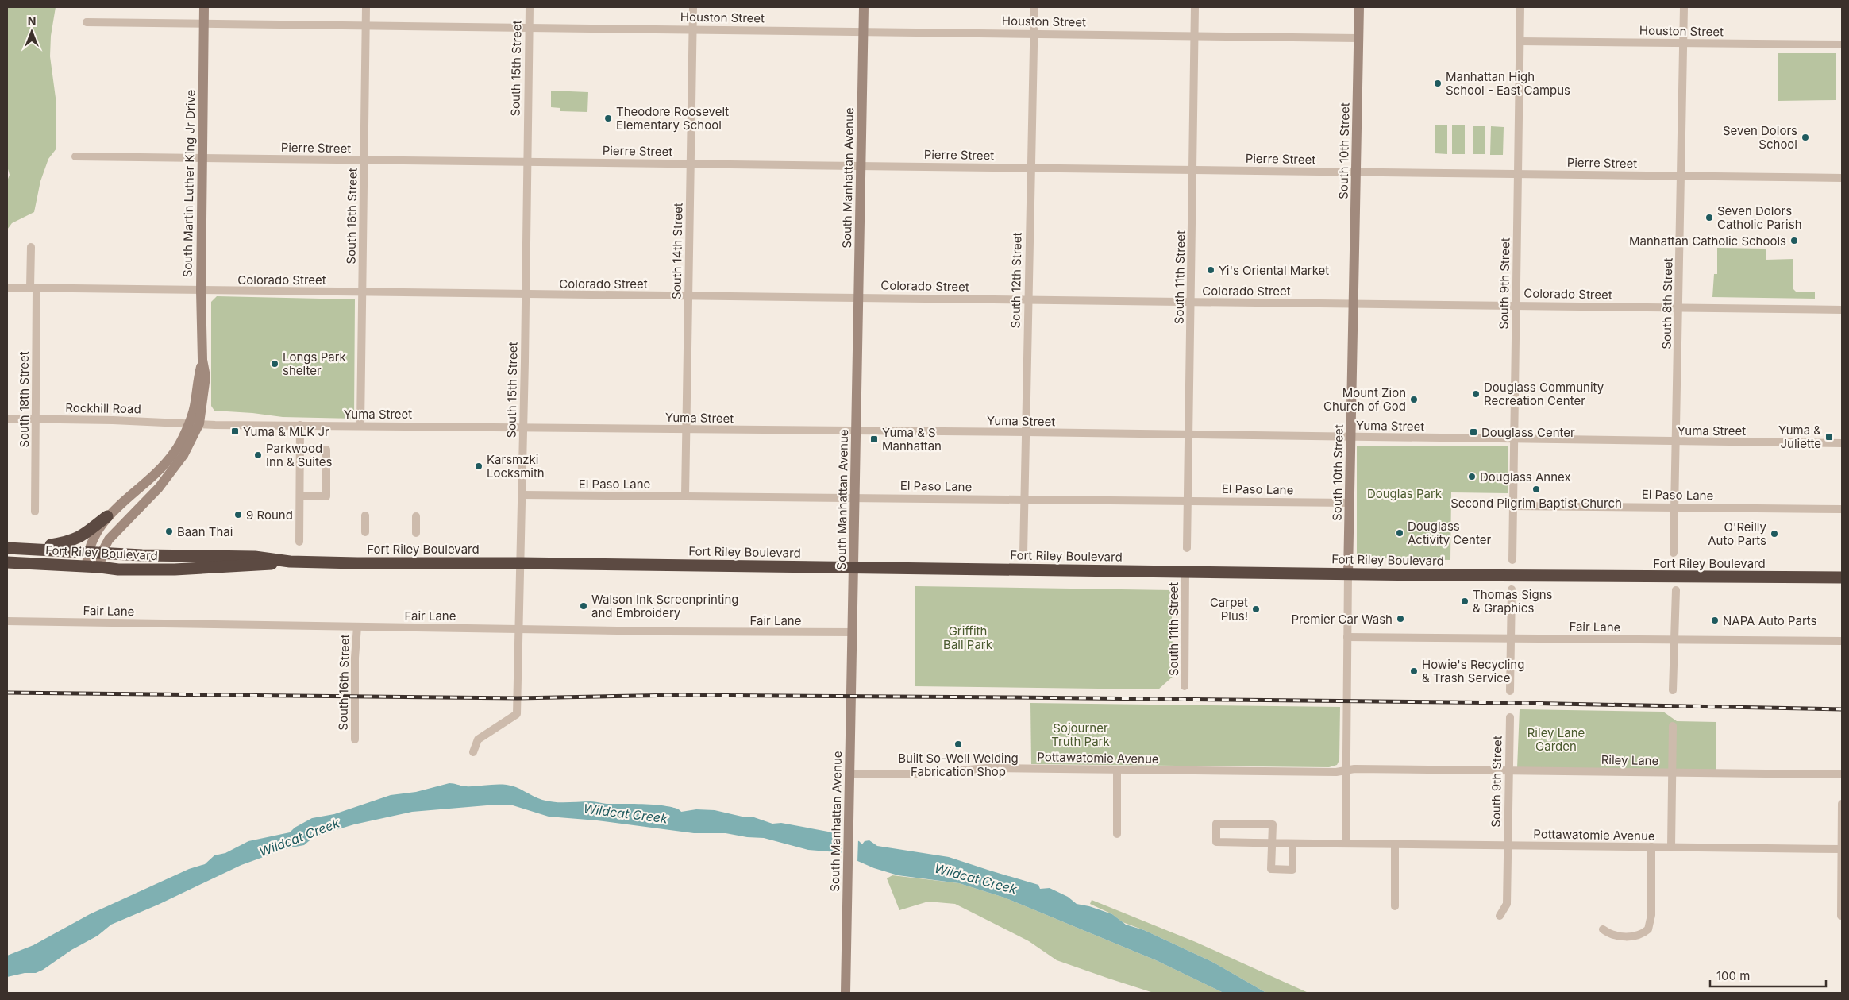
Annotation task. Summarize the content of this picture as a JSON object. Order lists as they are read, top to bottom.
{
  "streets": {
    "highway": ["Fort Riley Boulevard"],
    "street": [
      "Houston Street",
      "South 15th Street",
      "Pierre Street",
      "South 10th Street",
      "South Manhattan Avenue",
      "South Martin Luther King Jr Drive",
      "South 16th Street",
      "South 14th Street",
      "South 11th Street",
      "Colorado Street",
      "South 12th Street",
      "South 9th Street",
      "South 8th Street",
      "South 18th Street",
      "Rockhill Road",
      "Yuma Street",
      "El Paso Lane",
      "Fair Lane",
      "Pottawatomie Avenue",
      "Riley Lane"
    ]
  },
  "crossings": [
    ["Houston Street", "South 15th Street"],
    ["Houston Street", "South 10th Street"],
    ["Houston Street", "South Manhattan Avenue"],
    ["Houston Street", "South Martin Luther King Jr Drive"],
    ["Houston Street", "South 16th Street"],
    ["Houston Street", "South 14th Street"],
    ["Houston Street", "South 11th Street"],
    ["Houston Street", "South 12th Street"],
    ["Houston Street", "South 9th Street"],
    ["Houston Street", "South 8th Street"],
    ["South 15th Street", "Pierre Street"],
    ["South 15th Street", "Colorado Street"],
    ["South 15th Street", "Yuma Street"],
    ["South 15th Street", "El Paso Lane"],
    ["South 15th Street", "Fort Riley Boulevard"],
    ["South 15th Street", "Fair Lane"],
    ["Pierre Street", "South 10th Street"],
    ["Pierre Street", "South Manhattan Avenue"],
    ["Pierre Street", "South Martin Luther King Jr Drive"],
    ["Pierre Street", "South 16th Street"],
    ["Pierre Street", "South 14th Street"],
    ["Pierre Street", "South 11th Street"],
    ["Pierre Street", "South 12th Street"],
    ["Pierre Street", "South 9th Street"],
    ["Pierre Street", "South 8th Street"],
    ["South 10th Street", "Colorado Street"],
    ["South 10th Street", "Yuma Street"],
    ["South 10th Street", "El Paso Lane"],
    ["South 10th Street", "Fort Riley Boulevard"],
    ["South 10th Street", "Fair Lane"],
    ["South 10th Street", "Pottawatomie Avenue"],
    ["South 10th Street", "Riley Lane"],
    ["South Manhattan Avenue", "Colorado Street"],
    ["South Manhattan Avenue", "Yuma Street"],
    ["South Manhattan Avenue", "El Paso Lane"],
    ["South Manhattan Avenue", "Fort Riley Boulevard"],
    ["South Manhattan Avenue", "Fair Lane"],
    ["South Manhattan Avenue", "Pottawatomie Avenue"],
    ["South Martin Luther King Jr Drive", "Colorado Street"],
    ["South Martin Luther King Jr Drive", "Rockhill Road"],
    ["South Martin Luther King Jr Drive", "Yuma Street"],
    ["South Martin Luther King Jr Drive", "Fort Riley Boulevard"],
    ["South 16th Street", "Colorado Street"],
    ["South 16th Street", "Yuma Street"],
    ["South 16th Street", "Fair Lane"],
    ["South 14th Street", "Colorado Street"],
    ["South 14th Street", "Yuma Street"],
    ["South 14th Street", "El Paso Lane"],
    ["South 11th Street", "Colorado Street"],
    ["South 11th Street", "Yuma Street"],
    ["South 11th Street", "El Paso Lane"],
    ["South 11th Street", "Fort Riley Boulevard"],
    ["Colorado Street", "South 12th Street"],
    ["Colorado Street", "South 9th Street"],
    ["Colorado Street", "South 8th Street"],
    ["Colorado Street", "South 18th Street"],
    ["South 12th Street", "Yuma Street"],
    ["South 12th Street", "El Paso Lane"],
    ["South 9th Street", "Yuma Street"],
    ["South 9th Street", "El Paso Lane"],
    ["South 9th Street", "Pottawatomie Avenue"],
    ["South 9th Street", "Riley Lane"],
    ["South 8th Street", "Yuma Street"],
    ["South 8th Street", "El Paso Lane"],
    ["South 18th Street", "Rockhill Road"],
    ["Rockhill Road", "Yuma Street"],
    ["Pottawatomie Avenue", "Riley Lane"]
  ],
  "water": ["Wildcat Creek"],
  "parks": [
    "Douglas Park",
    "Griffith Ball Park",
    "Sojourner Truth Park",
    "Riley Lane Garden"
  ],
  "places": {
    "other": [
      "Manhattan High School - East Campus",
      "Theodore Roosevelt Elementary School",
      "Seven Dolors School",
      "Seven Dolors Catholic Parish",
      "Manhattan Catholic Schools",
      "Yi's Oriental Market",
      "Longs Park shelter",
      "Douglass Community Recreation Center",
      "Mount Zion Church of God",
      "Parkwood Inn & Suites",
      "Karsmzki Locksmith",
      "Douglass Annex",
      "Second Pilgrim Baptist Church",
      "9 Round",
      "Baan Thai",
      "Douglass Activity Center",
      "O'Reilly Auto Parts",
      "Thomas Signs & Graphics",
      "Walson Ink Screenprinting and Embroidery",
      "Carpet Plus!",
      "Premier Car Wash",
      "NAPA Auto Parts",
      "Howie's Recycling & Trash Service",
      "Built So-Well Welding Fabrication Shop"
    ],
    "transit": [
      "Yuma & MLK Jr",
      "Douglass Center",
      "Yuma & Juliette",
      "Yuma & S Manhattan"
    ]
  },
  "scale_bar": "100 m",
  "north": "top"
}
